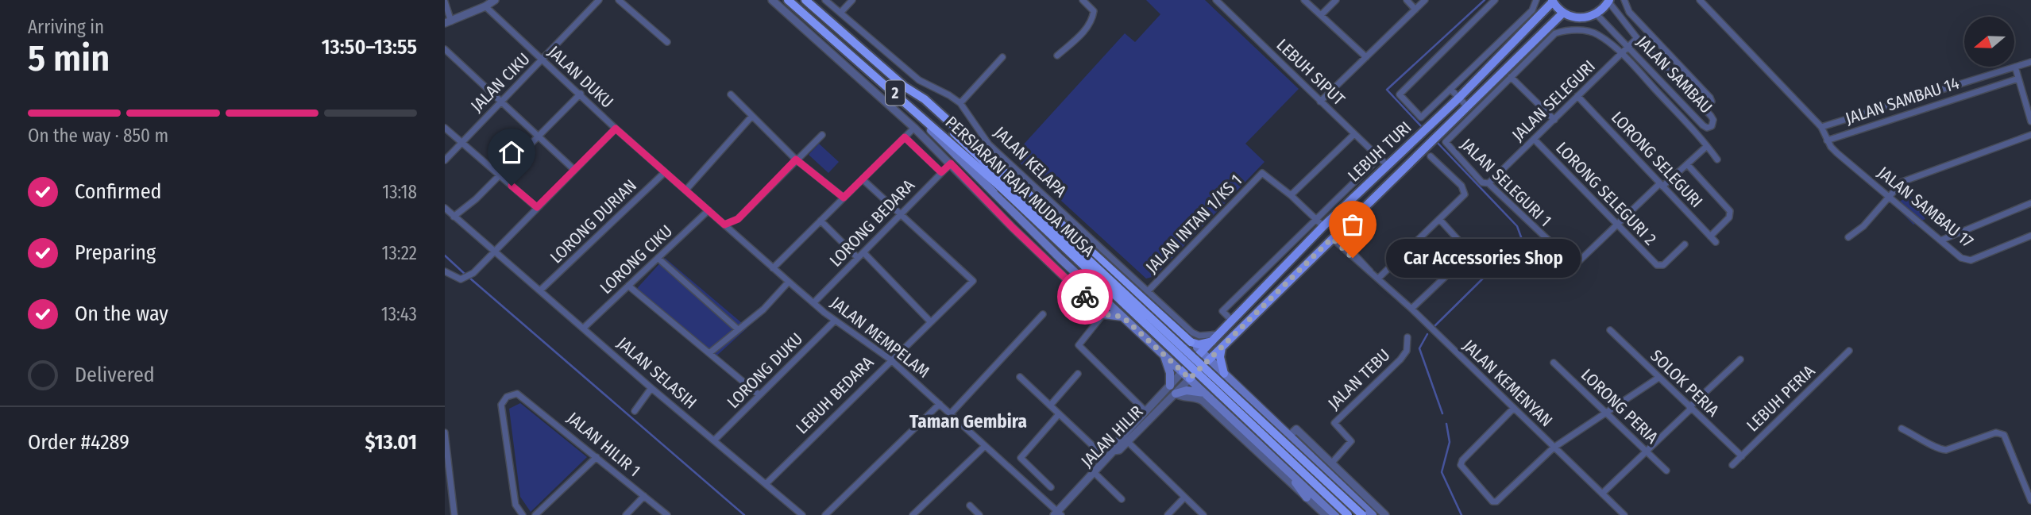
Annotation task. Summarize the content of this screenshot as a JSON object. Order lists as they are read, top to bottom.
{
  "streets": {
    "highway": ["2", "PERSIARAN RAJA MUDA MUSA"],
    "main road": ["LEBUH TURI"],
    "street": [
      "LEBUH SIPUT",
      "JALAN SAMBAU",
      "JALAN DUKU",
      "JALAN CIKU",
      "JALAN SELEGURI",
      "JALAN SAMBAU 14",
      "LORONG SELEGURI",
      "JALAN KELAPA",
      "JALAN SELEGURI 1",
      "LORONG SELEGURI 2",
      "JALAN SAMBAU 17",
      "LORONG DURIAN",
      "LORONG BEDARA",
      "JALAN INTAN 1/KS 1",
      "LORONG CIKU",
      "JALAN MEMPELAM",
      "LORONG DUKU",
      "JALAN SELASIH",
      "JALAN TEBU",
      "JALAN KEMENYAN",
      "SOLOK PERIA",
      "LEBUH BEDARA",
      "LEBUH PERIA",
      "LORONG PERIA",
      "JALAN HILIR",
      "JALAN HILIR 1"
    ]
  },
  "crossings": [
    ["LEBUH SIPUT", "LEBUH TURI"],
    ["JALAN SAMBAU", "JALAN SELEGURI"],
    ["JALAN DUKU", "JALAN CIKU"],
    ["JALAN DUKU", "LORONG DURIAN"],
    ["JALAN DUKU", "LORONG CIKU"],
    ["JALAN DUKU", "JALAN MEMPELAM"],
    ["JALAN SELEGURI", "LEBUH TURI"],
    ["JALAN SELEGURI", "LORONG SELEGURI"],
    ["JALAN SELEGURI", "JALAN SELEGURI 1"],
    ["JALAN SELEGURI", "LORONG SELEGURI 2"],
    ["JALAN SAMBAU 14", "JALAN SAMBAU 17"],
    ["LEBUH TURI", "JALAN KELAPA"],
    ["LEBUH TURI", "JALAN SELEGURI 1"],
    ["LEBUH TURI", "JALAN KEMENYAN"],
    ["LEBUH TURI", "JALAN HILIR"],
    ["JALAN KELAPA", "JALAN INTAN 1/KS 1"],
    ["LORONG DURIAN", "JALAN SELASIH"],
    ["LORONG BEDARA", "JALAN MEMPELAM"],
    ["LORONG BEDARA", "LEBUH BEDARA"],
    ["LORONG CIKU", "JALAN MEMPELAM"],
    ["LORONG CIKU", "JALAN SELASIH"],
    ["JALAN MEMPELAM", "LORONG DUKU"],
    ["JALAN MEMPELAM", "LEBUH BEDARA"],
    ["JALAN MEMPELAM", "JALAN HILIR"],
    ["LORONG DUKU", "JALAN SELASIH"],
    ["JALAN SELASIH", "LEBUH BEDARA"],
    ["SOLOK PERIA", "LEBUH PERIA"]
  ],
  "districts": ["Taman Gembira"],
  "places": ["Car Accessories Shop"],
  "north": "left",
  "page": {
    "heading": ["5 min", "Arriving in", "13:50–13:55"],
    "panel": ["Order #4289", "$13.01"],
    "bar": "On the way · 850 m",
    "list": [
      ["Confirmed", "13:18"],
      ["Preparing", "13:22"],
      ["On the way", "13:43"],
      "Delivered"
    ],
    "bubble": "Car Accessories Shop"
  }
}
